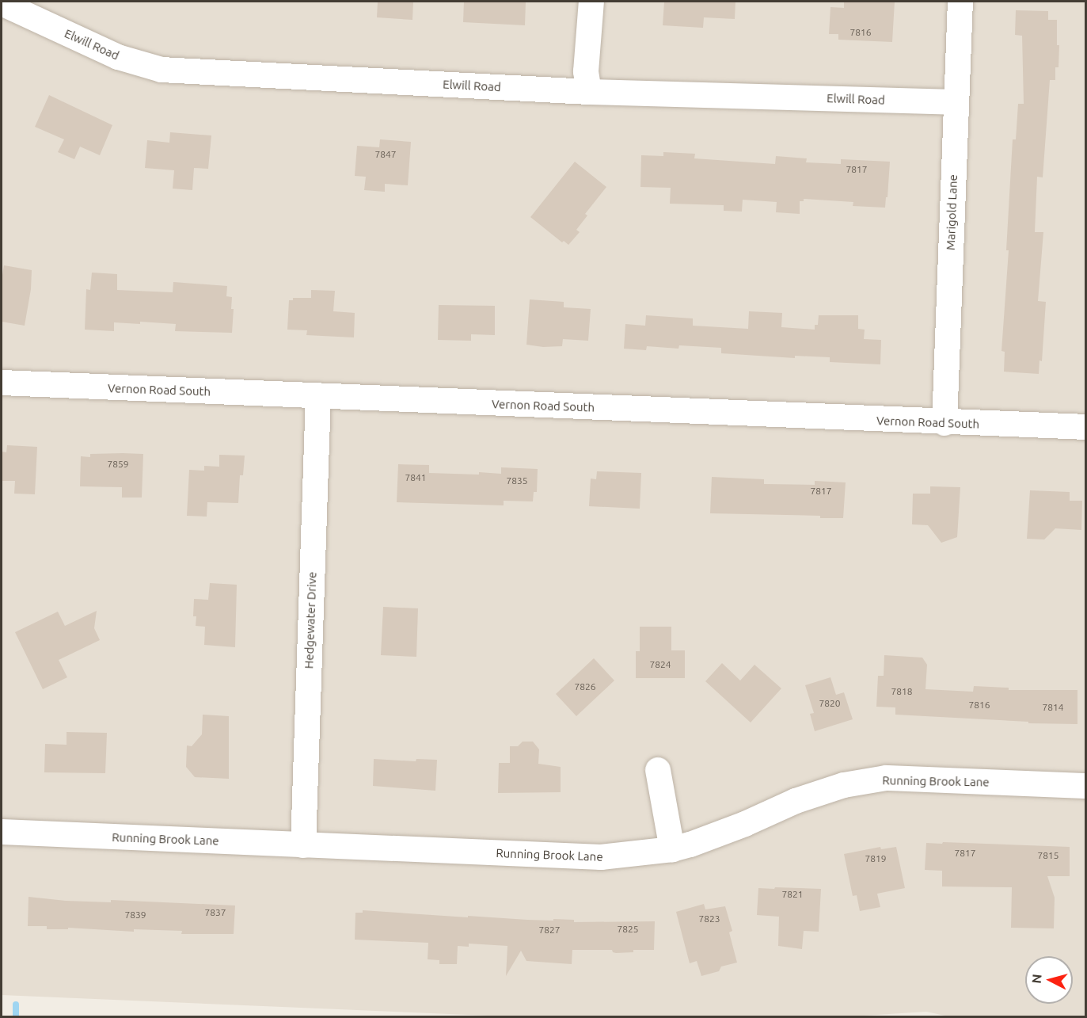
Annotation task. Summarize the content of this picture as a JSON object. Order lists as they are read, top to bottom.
{
  "streets": {
    "street": [
      "Elwill Road",
      "Marigold Lane",
      "Vernon Road South",
      "Hedgewater Drive",
      "Running Brook Lane"
    ]
  },
  "crossings": [
    ["Elwill Road", "Marigold Lane"],
    ["Marigold Lane", "Vernon Road South"],
    ["Vernon Road South", "Hedgewater Drive"],
    ["Hedgewater Drive", "Running Brook Lane"]
  ],
  "house_numbers": [
    "7816",
    "7847",
    "7817",
    "7859",
    "7841",
    "7835",
    "7817",
    "7824",
    "7826",
    "7818",
    "7820",
    "7816",
    "7814",
    "7817",
    "7815",
    "7819",
    "7821",
    "7837",
    "7839",
    "7823",
    "7825",
    "7827"
  ],
  "north": "left"
}
